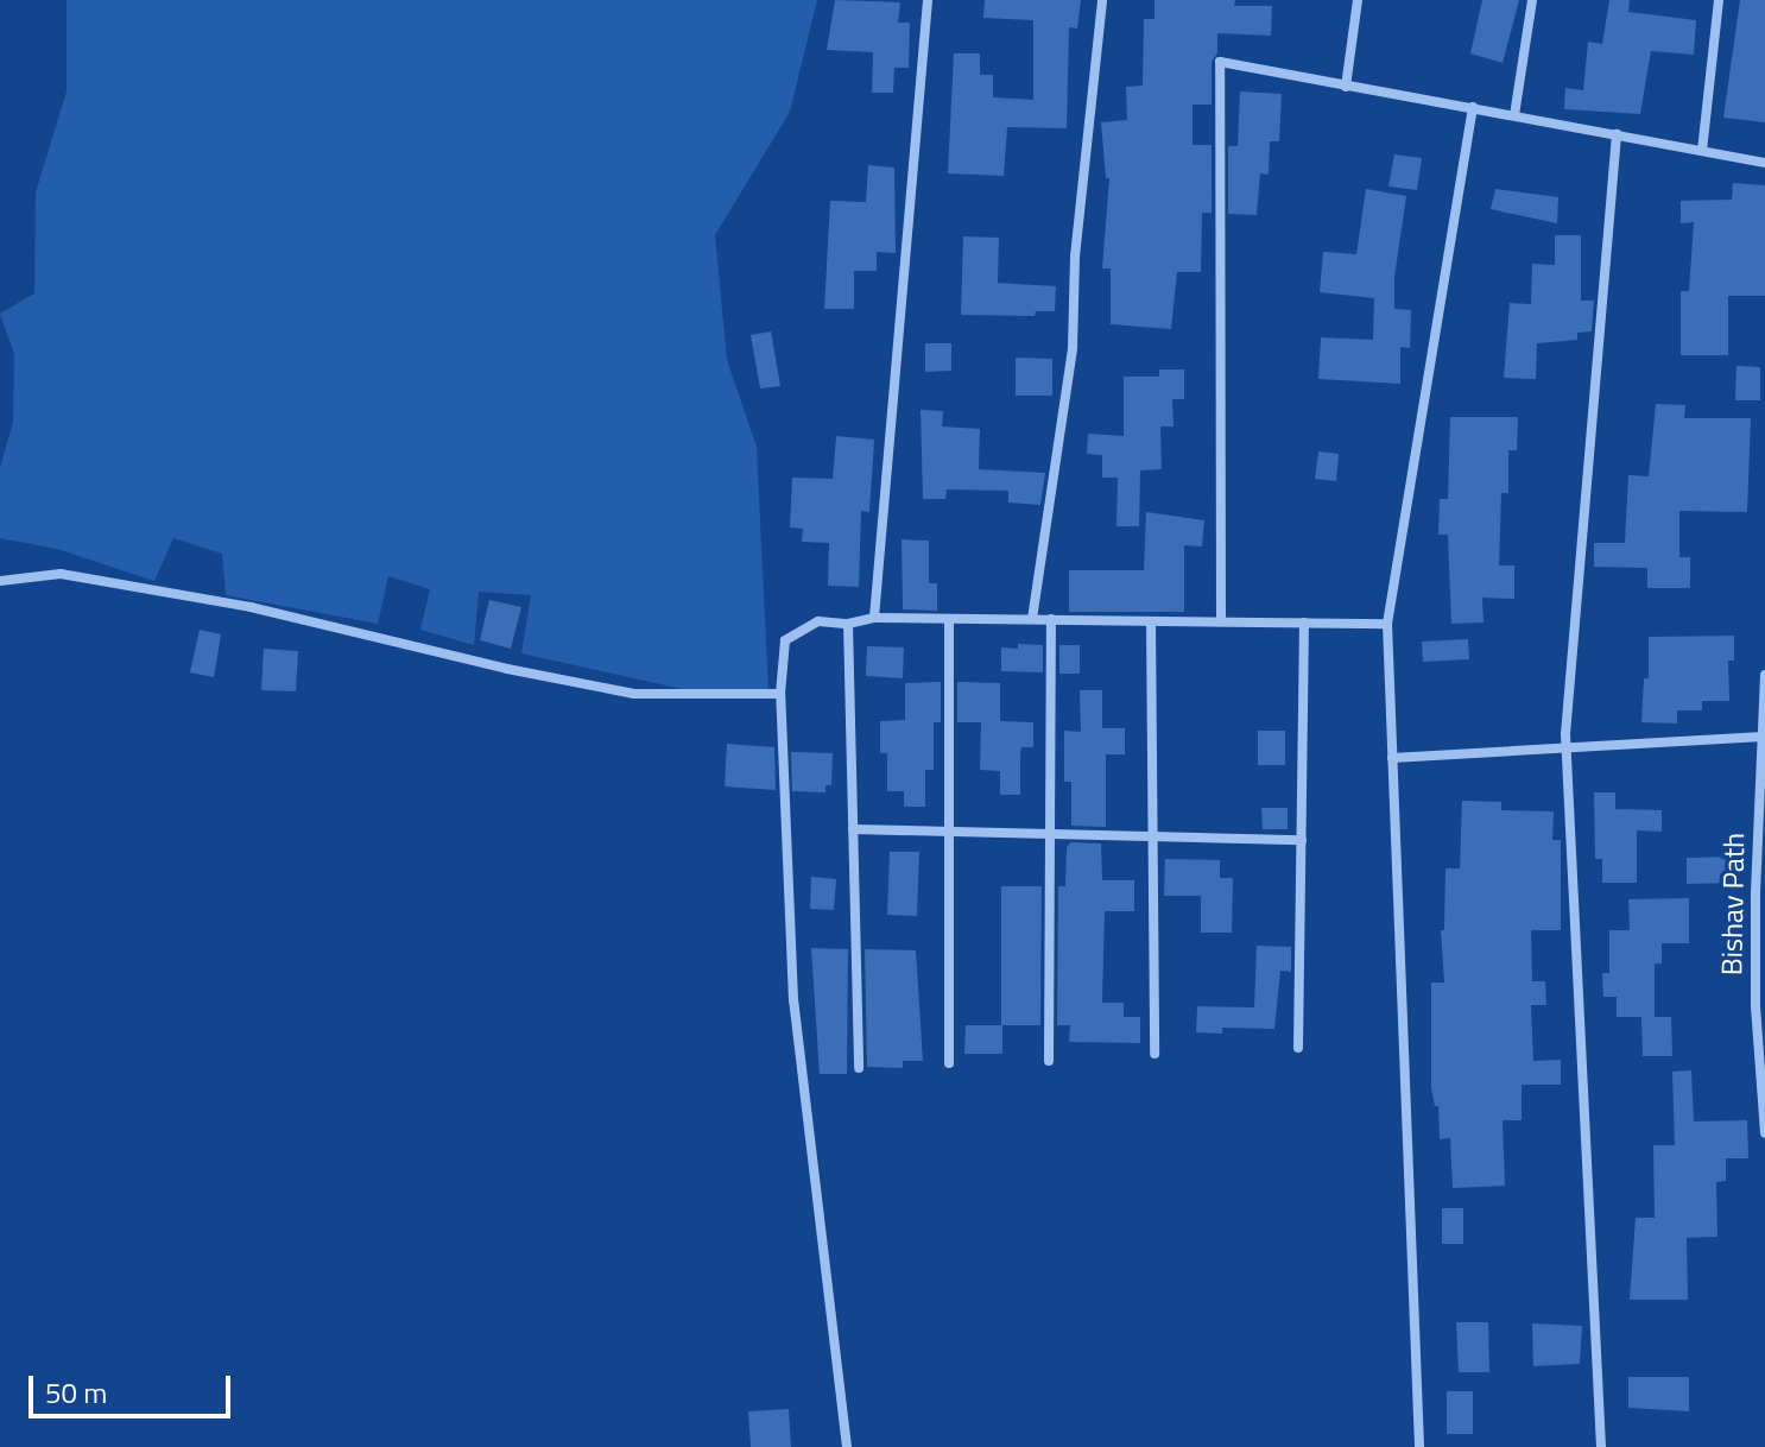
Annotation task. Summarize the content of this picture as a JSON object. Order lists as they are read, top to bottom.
{
  "streets": {
    "street": ["Bishav Path"]
  },
  "scale_bar": "50 m"
}
